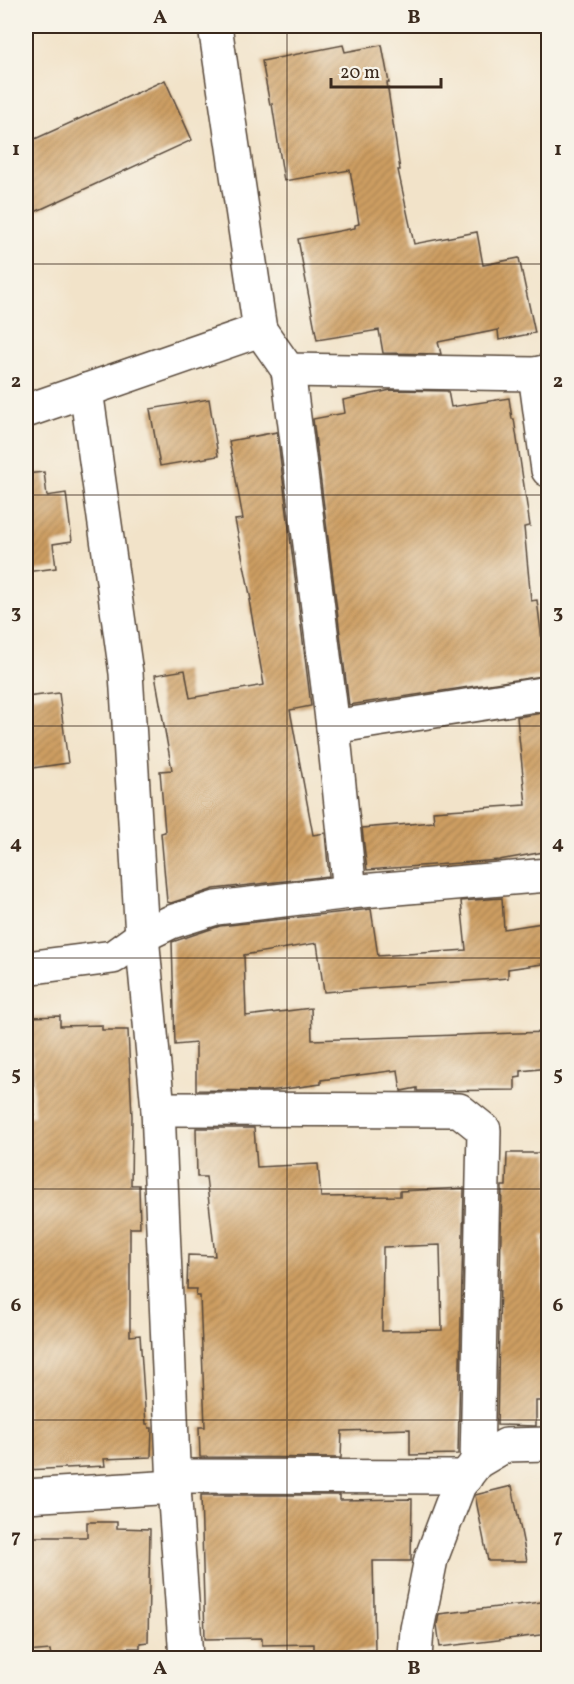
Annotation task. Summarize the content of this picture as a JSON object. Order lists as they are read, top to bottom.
{
  "scale_bar": "20 m",
  "grid": {
    "columns": ["A", "B"],
    "rows": [
      "1",
      "2",
      "3",
      "4",
      "5",
      "6",
      "7"
    ]
  }
}
